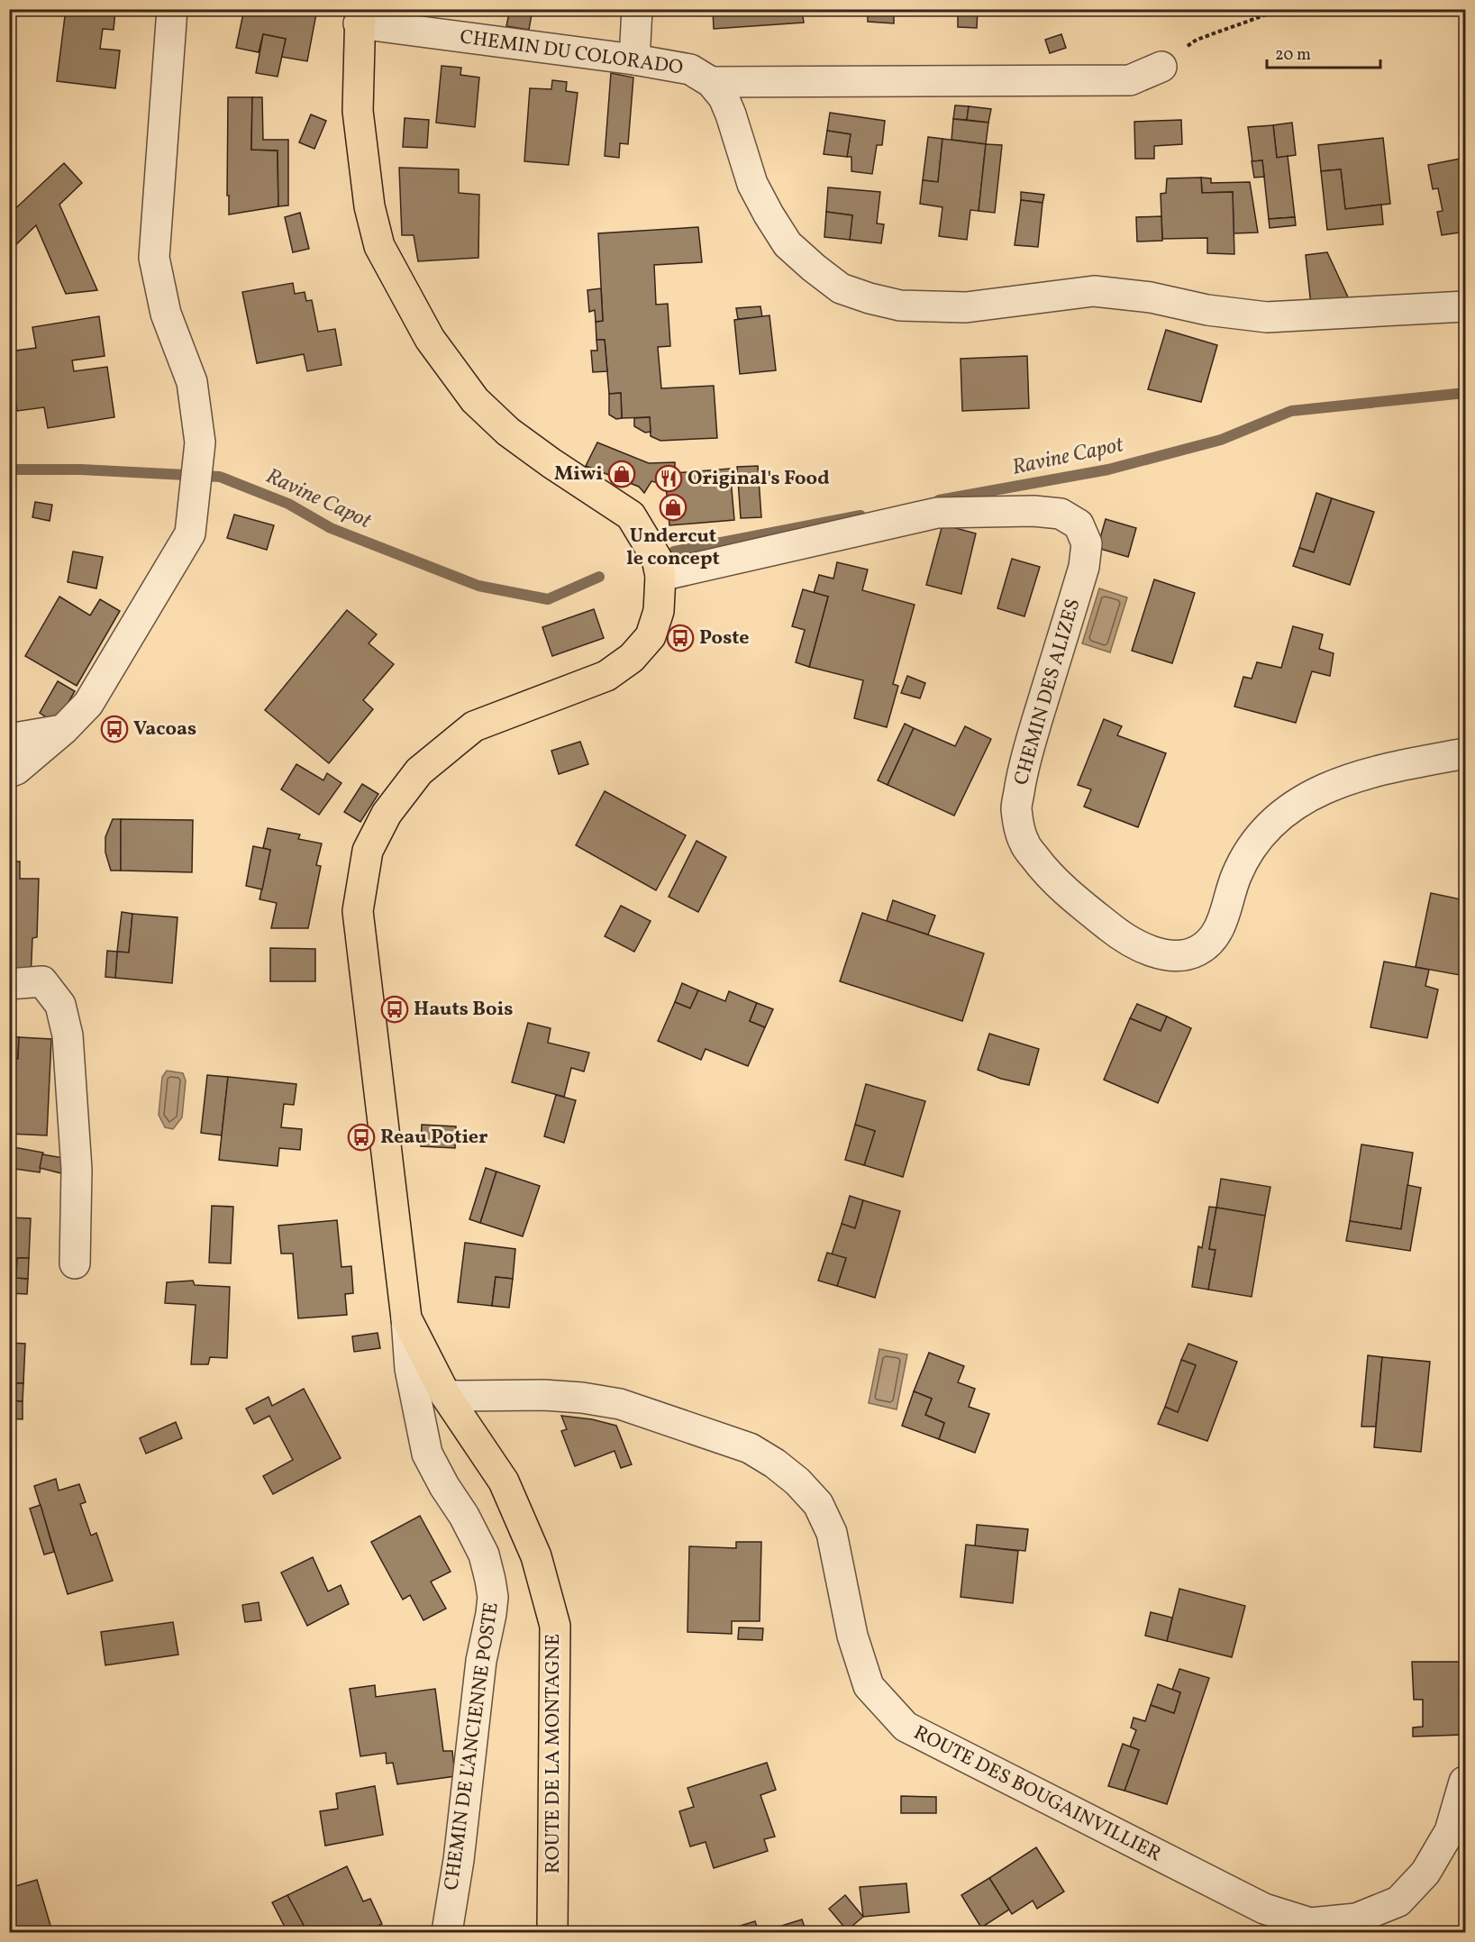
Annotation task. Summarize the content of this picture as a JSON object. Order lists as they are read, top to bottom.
{
  "streets": {
    "main road": ["ROUTE DE LA MONTAGNE"],
    "street": [
      "CHEMIN DU COLORADO",
      "CHEMIN DES ALIZES",
      "CHEMIN DE L'ANCIENNE POSTE",
      "ROUTE DES BOUGAINVILLIER"
    ]
  },
  "crossings": [
    ["CHEMIN DE L'ANCIENNE POSTE", "ROUTE DE LA MONTAGNE"],
    ["ROUTE DE LA MONTAGNE", "ROUTE DES BOUGAINVILLIER"]
  ],
  "water": ["Ravine Capot"],
  "places": {
    "shop": ["Miwi", "Undercut le concept"],
    "restaurant": ["Original's Food"],
    "bus stop": [
      "Poste",
      "Vacoas",
      "Hauts Bois",
      "Reau Potier"
    ]
  },
  "scale_bar": "20 m"
}
